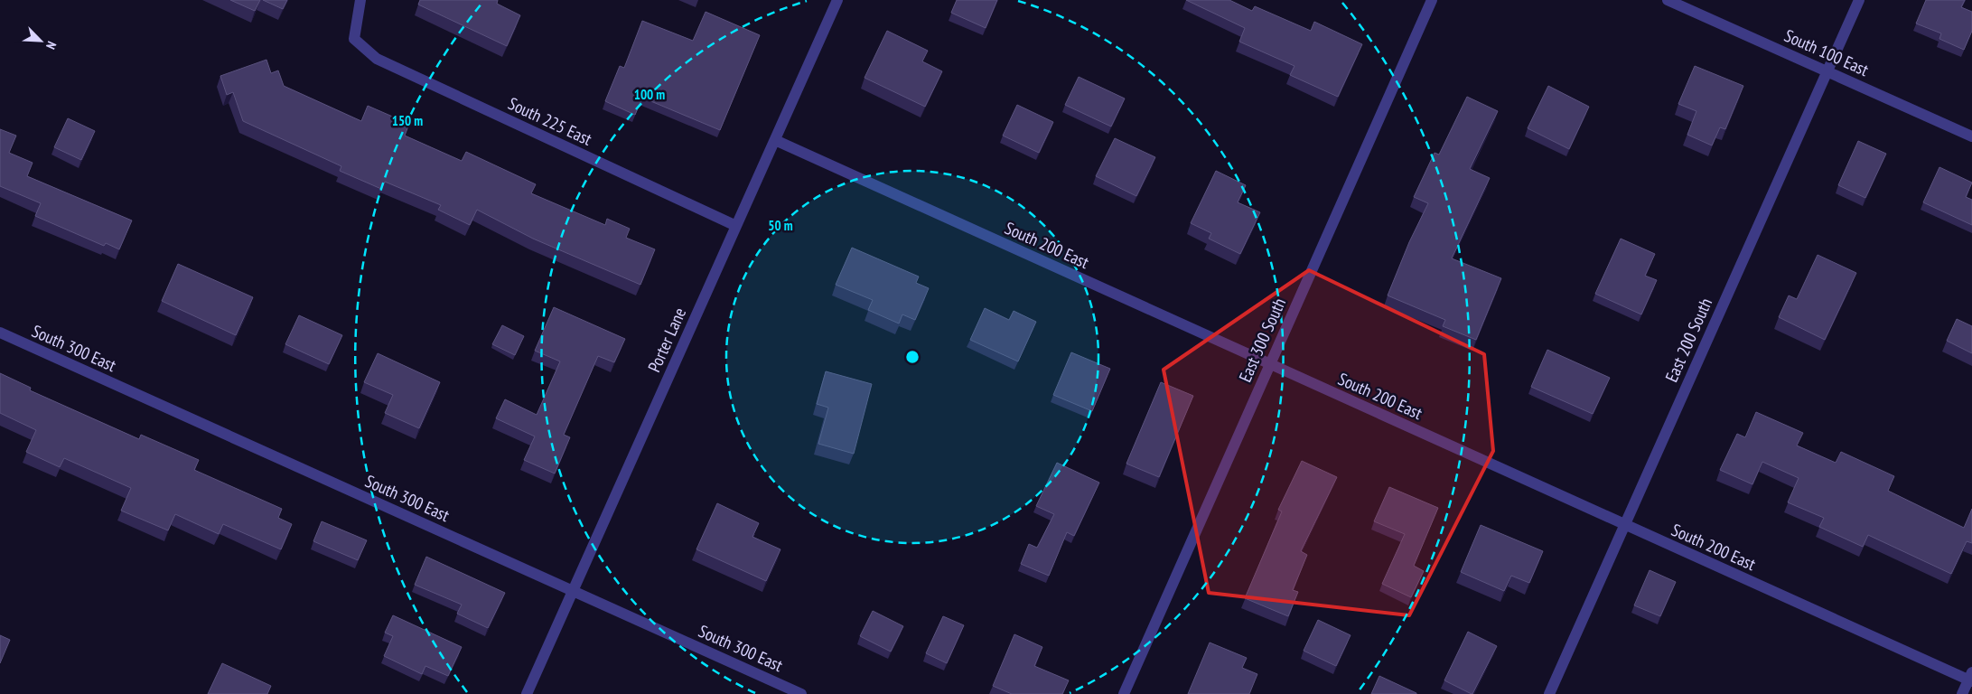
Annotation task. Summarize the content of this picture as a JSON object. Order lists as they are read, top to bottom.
{
  "streets": {
    "street": [
      "South 100 East",
      "South 225 East",
      "South 200 East",
      "Porter Lane",
      "East 300 South",
      "East 200 South",
      "South 300 East"
    ]
  },
  "crossings": [
    ["South 100 East", "East 200 South"],
    ["South 225 East", "Porter Lane"],
    ["South 200 East", "Porter Lane"],
    ["South 200 East", "East 300 South"],
    ["South 200 East", "East 200 South"],
    ["Porter Lane", "South 300 East"]
  ],
  "north": "bottom right",
  "rings": ["100 m", "150 m", "50 m"]
}
